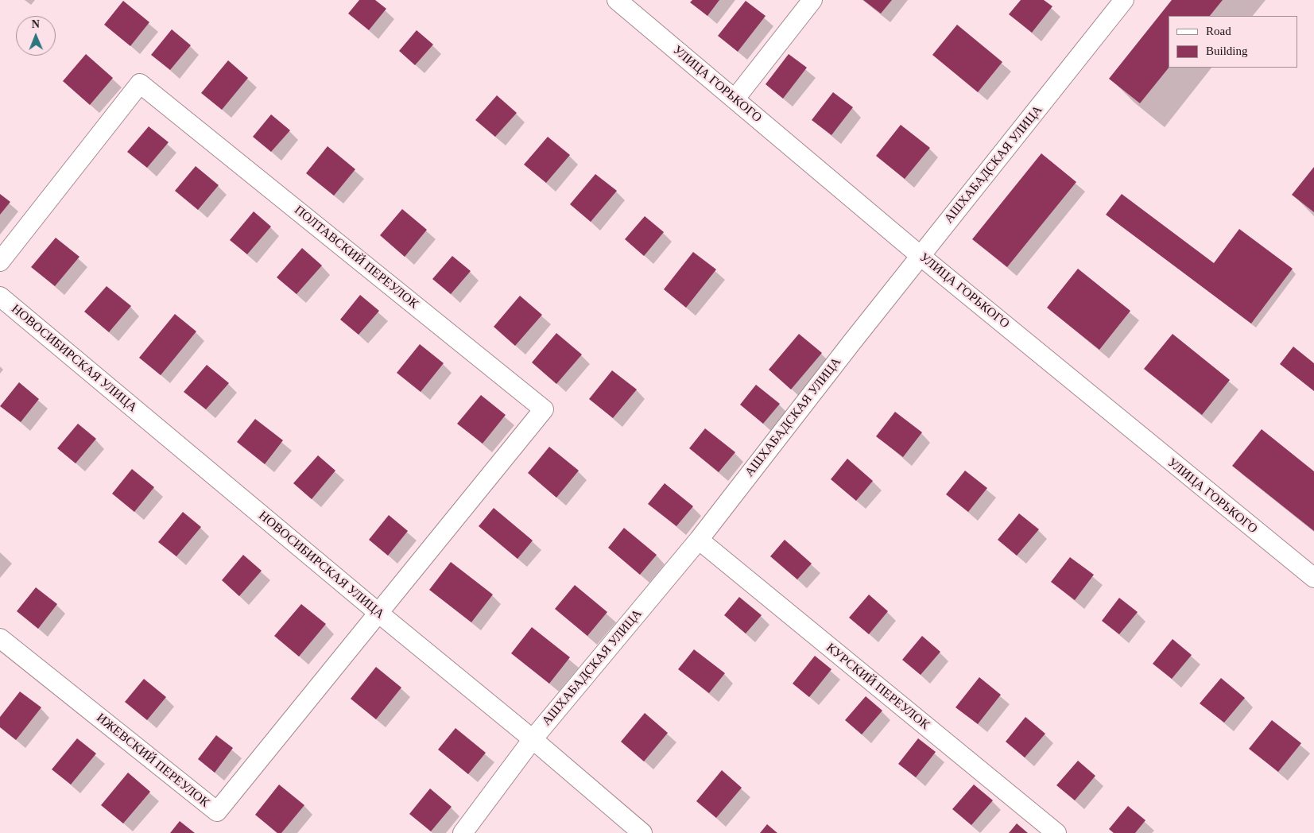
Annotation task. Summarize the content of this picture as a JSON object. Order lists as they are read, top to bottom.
{
  "streets": {
    "street": [
      "УЛИЦА ГОРЬКОГО",
      "АШХАБАДСКАЯ УЛИЦА",
      "ПОЛТАВСКИЙ ПЕРЕУЛОК",
      "НОВОСИБИРСКАЯ УЛИЦА",
      "КУРСКИЙ ПЕРЕУЛОК",
      "ИЖЕВСКИЙ ПЕРЕУЛОК"
    ]
  },
  "crossings": [
    ["УЛИЦА ГОРЬКОГО", "АШХАБАДСКАЯ УЛИЦА"],
    ["АШХАБАДСКАЯ УЛИЦА", "НОВОСИБИРСКАЯ УЛИЦА"],
    ["АШХАБАДСКАЯ УЛИЦА", "КУРСКИЙ ПЕРЕУЛОК"],
    ["ПОЛТАВСКИЙ ПЕРЕУЛОК", "НОВОСИБИРСКАЯ УЛИЦА"],
    ["ПОЛТАВСКИЙ ПЕРЕУЛОК", "ИЖЕВСКИЙ ПЕРЕУЛОК"],
    ["НОВОСИБИРСКАЯ УЛИЦА", "ИЖЕВСКИЙ ПЕРЕУЛОК"]
  ],
  "legend": ["Road", "Building"],
  "north": "top"
}
